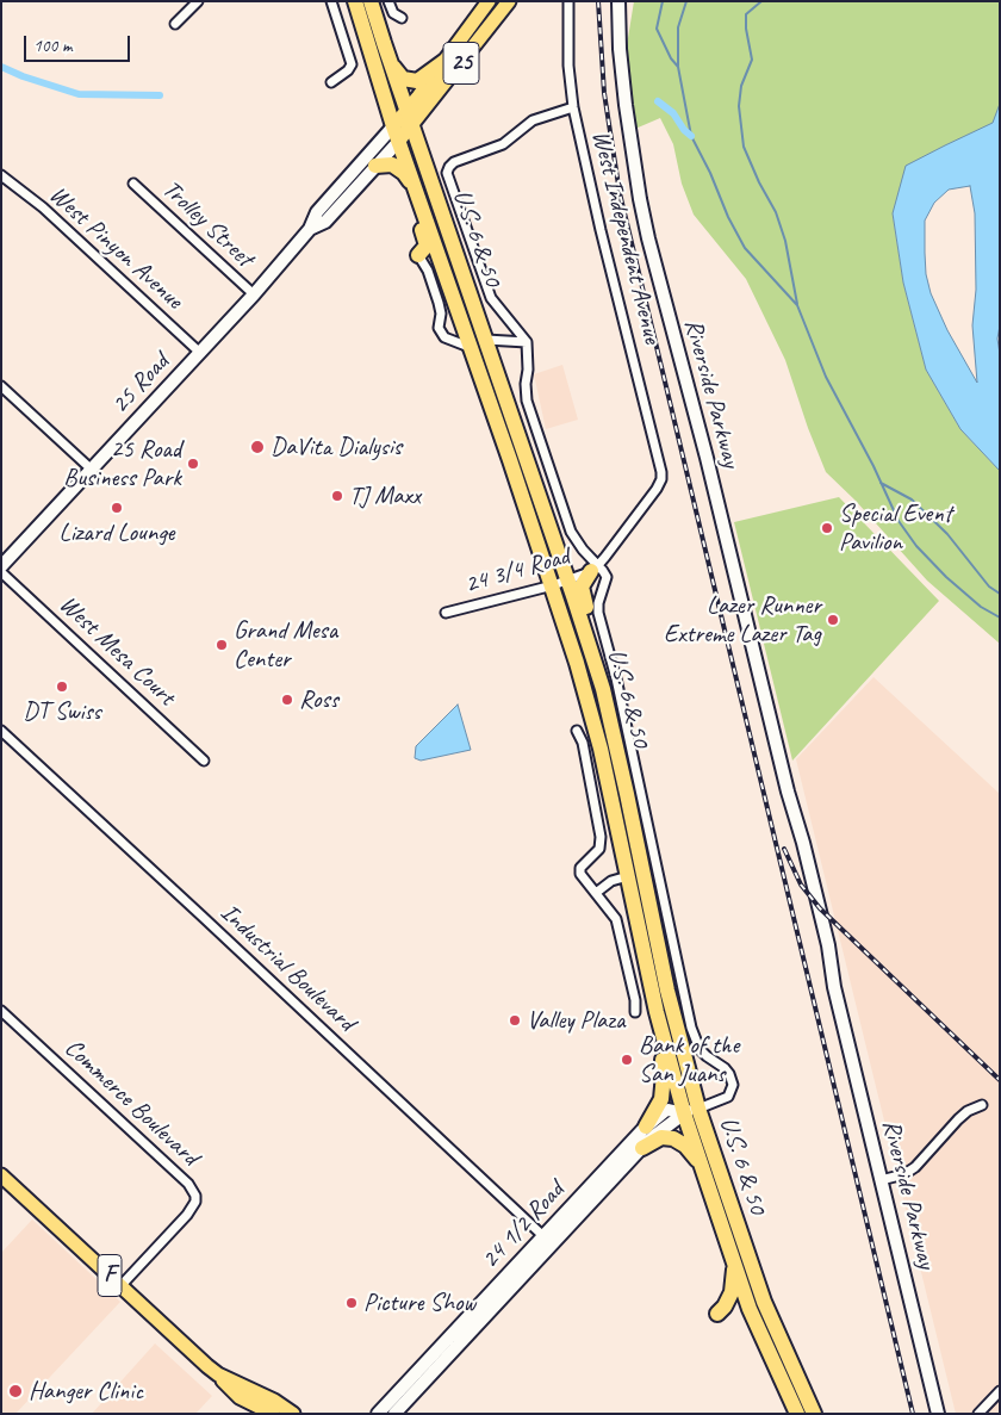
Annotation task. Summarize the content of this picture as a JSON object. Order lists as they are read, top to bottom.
{
  "streets": {
    "highway": ["U.S. 6 & 50"],
    "main road": [
      "25",
      "25 Road",
      "Riverside Parkway",
      "24 1/2 Road",
      "F"
    ],
    "street": [
      "Trolley Street",
      "West Independent Avenue",
      "West Pinyon Avenue",
      "24 3/4 Road",
      "West Mesa Court",
      "Industrial Boulevard",
      "Commerce Boulevard"
    ]
  },
  "crossings": [
    ["Trolley Street", "25 Road"],
    ["West Independent Avenue", "24 3/4 Road"],
    ["U.S. 6 & 50", "25 Road"],
    ["U.S. 6 & 50", "24 3/4 Road"],
    ["U.S. 6 & 50", "24 1/2 Road"],
    ["West Pinyon Avenue", "25 Road"],
    ["Industrial Boulevard", "24 1/2 Road"],
    ["Commerce Boulevard", "F"]
  ],
  "places": [
    "DaVita Dialysis",
    "25 Road Business Park",
    "TJ Maxx",
    "Lizard Lounge",
    "Special Event Pavilion",
    "Lazer Runner Extreme Lazer Tag",
    "Grand Mesa Center",
    "DT Swiss",
    "Ross",
    "Valley Plaza",
    "Bank of the San Juans",
    "Picture Show",
    "Hanger Clinic"
  ],
  "scale_bar": "100 m"
}
